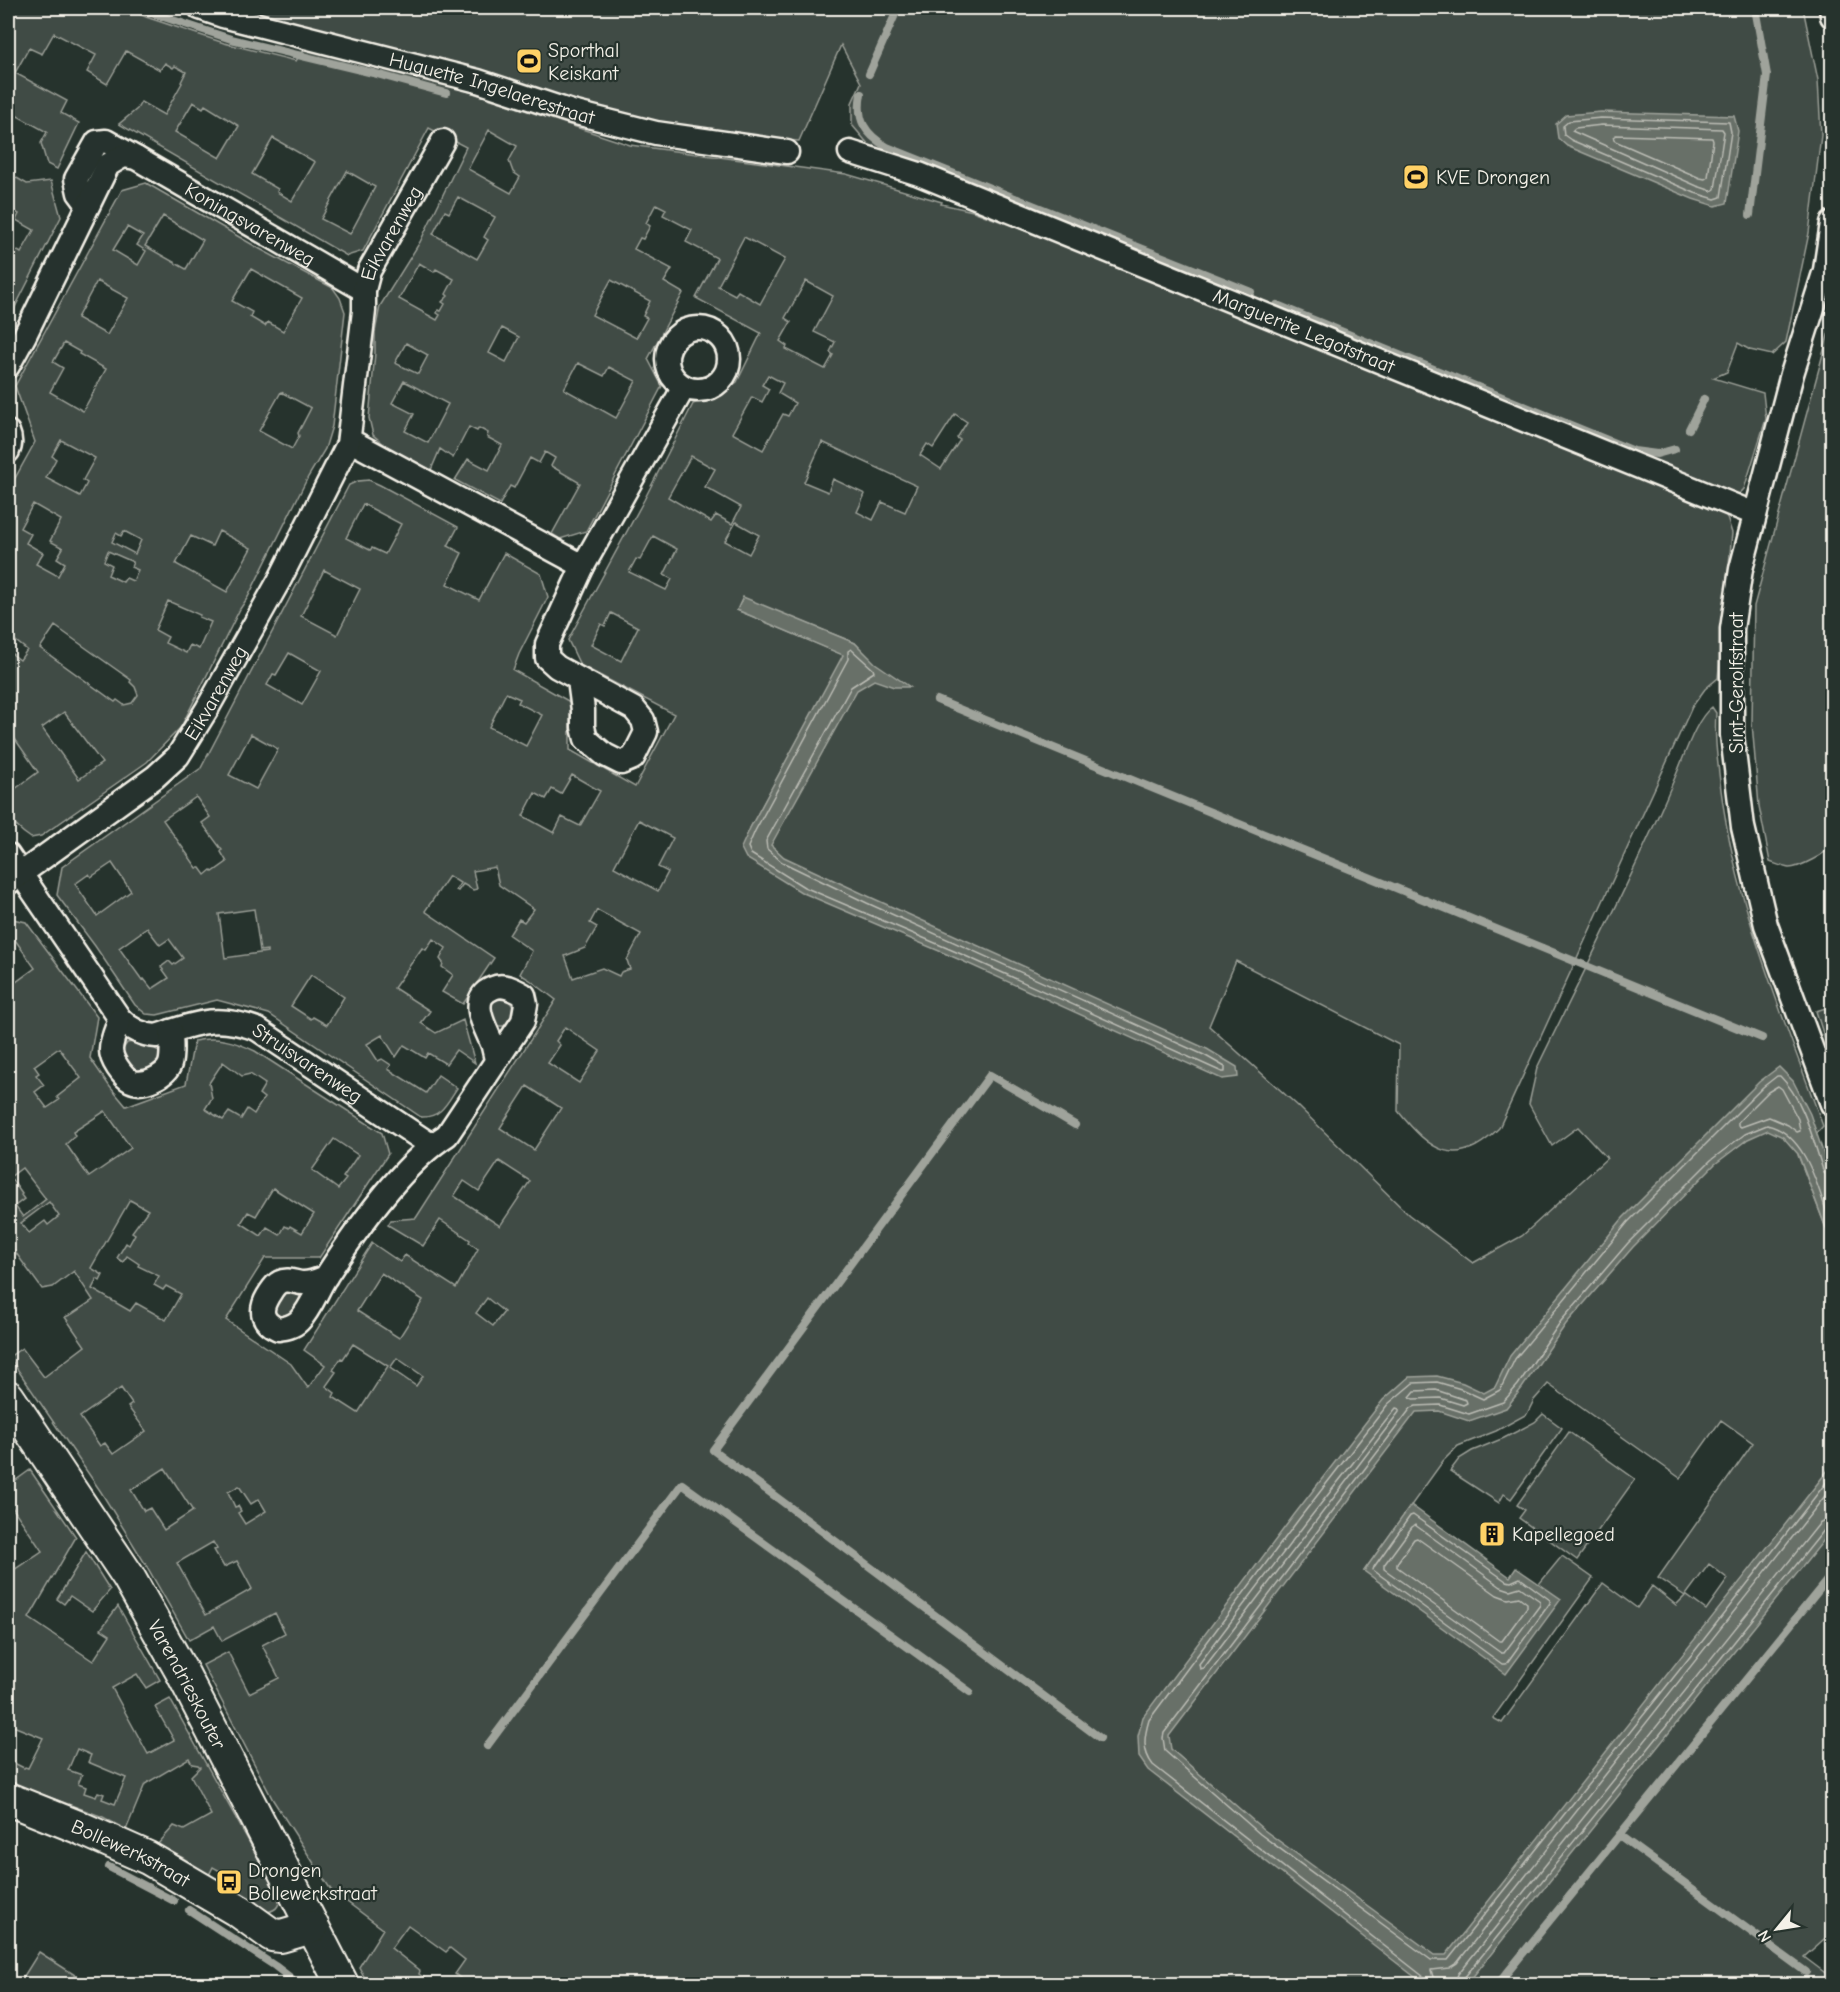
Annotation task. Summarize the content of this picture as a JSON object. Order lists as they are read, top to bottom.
{
  "streets": {
    "street": [
      "Huguette Ingelaerestraat",
      "Koningsvarenweg",
      "Eikvarenweg",
      "Marguerite Legotstraat",
      "Sint-Gerolfstraat",
      "Struisvarenweg",
      "Varendrieskouter",
      "Bollewerkstraat"
    ]
  },
  "crossings": [
    ["Koningsvarenweg", "Eikvarenweg"],
    ["Eikvarenweg", "Struisvarenweg"],
    ["Marguerite Legotstraat", "Sint-Gerolfstraat"],
    ["Varendrieskouter", "Bollewerkstraat"]
  ],
  "places": {
    "sports": ["Sporthal Keiskant", "KVE Drongen"],
    "building": ["Kapellegoed"],
    "bus stop": ["Drongen Bollewerkstraat"]
  },
  "north": "bottom left"
}
